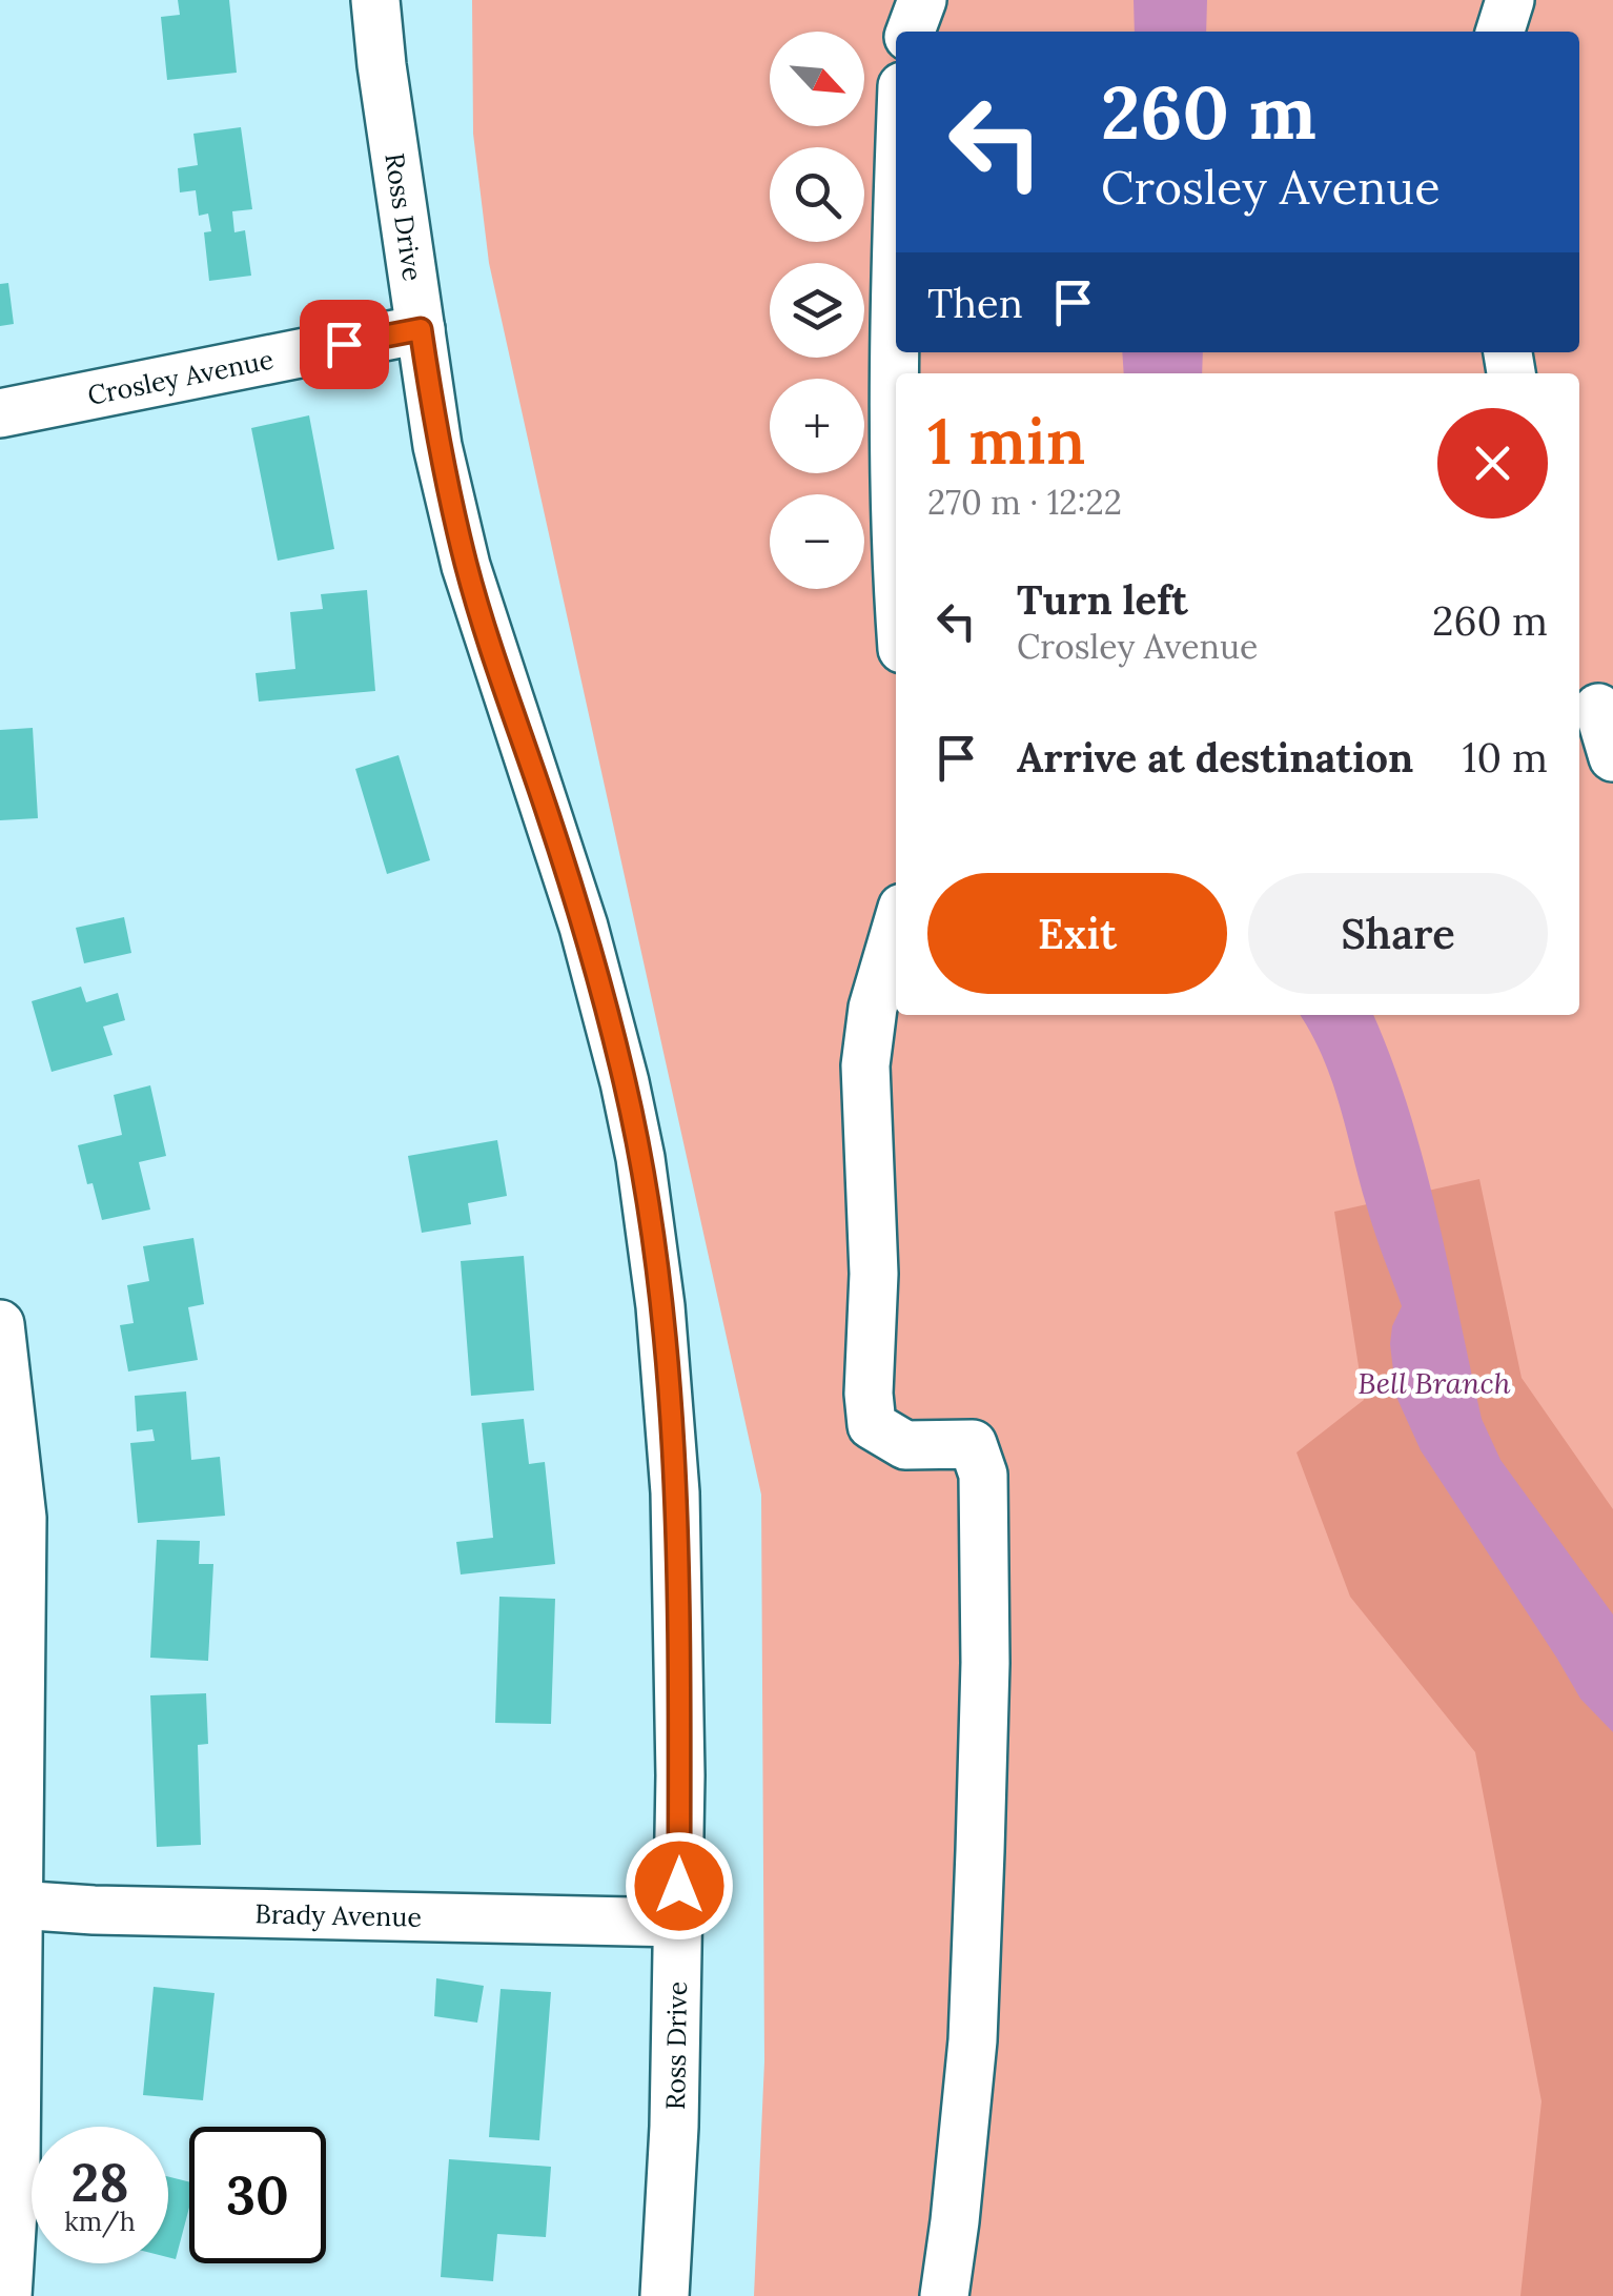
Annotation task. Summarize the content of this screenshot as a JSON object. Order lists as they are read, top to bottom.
{
  "streets": {
    "street": ["Ross Drive", "Crosley Avenue", "Brady Avenue"]
  },
  "crossings": [
    ["Ross Drive", "Crosley Avenue"],
    ["Ross Drive", "Brady Avenue"]
  ],
  "water": ["Bell Branch"],
  "north": "bottom right",
  "page": {
    "map_buttons": ["+", "−"],
    "turn": ["260 m", "Crosley Avenue"],
    "then": "Then",
    "heading": ["1 min", "270 m · 12:22"],
    "list": [
      {
        "name": "Turn left",
        "note": "Crosley Avenue",
        "value": "260 m"
      },
      {
        "name": "Arrive at destination",
        "value": "10 m"
      }
    ],
    "buttons": ["Exit", "Share"],
    "speed": "28 km/h",
    "limit": "30"
  }
}
